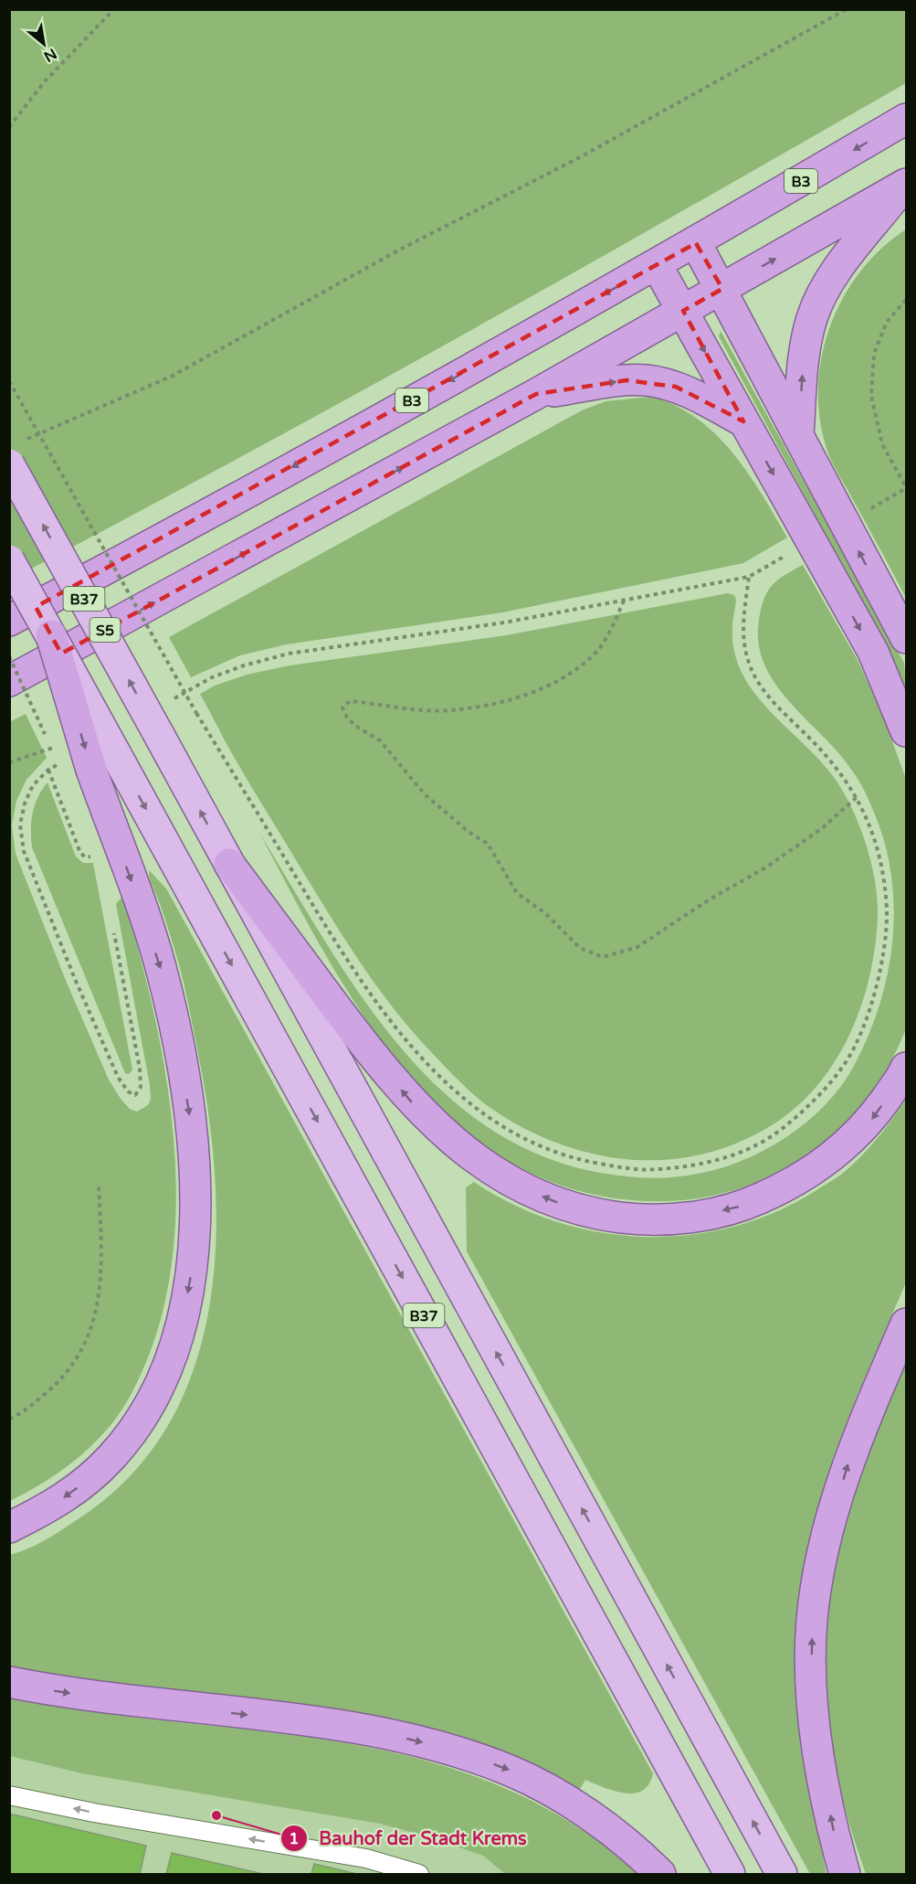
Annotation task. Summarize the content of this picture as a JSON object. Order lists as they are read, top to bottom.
{
  "streets": {
    "highway": ["B3", "S5"],
    "main road": ["B37"]
  },
  "places": ["Bauhof der Stadt Krems"],
  "north": "bottom right"
}
